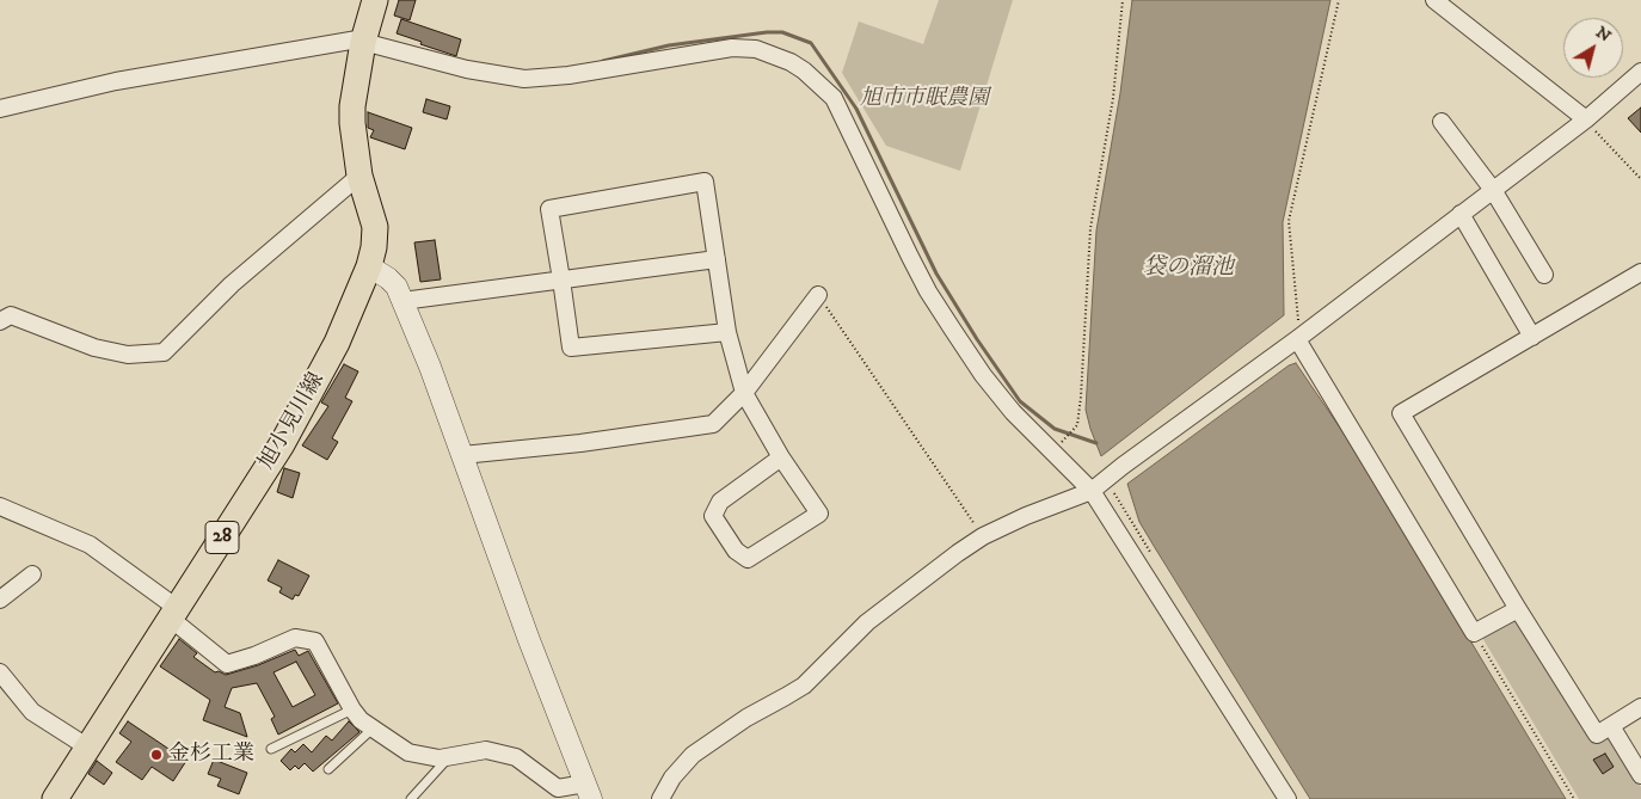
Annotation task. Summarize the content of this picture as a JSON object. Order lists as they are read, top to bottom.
{
  "streets": {
    "main road": ["旭小見川線", "28"]
  },
  "water": ["袋の溜池"],
  "parks": ["旭市市眠農園"],
  "places": ["金杉工業"],
  "north": "top right"
}
